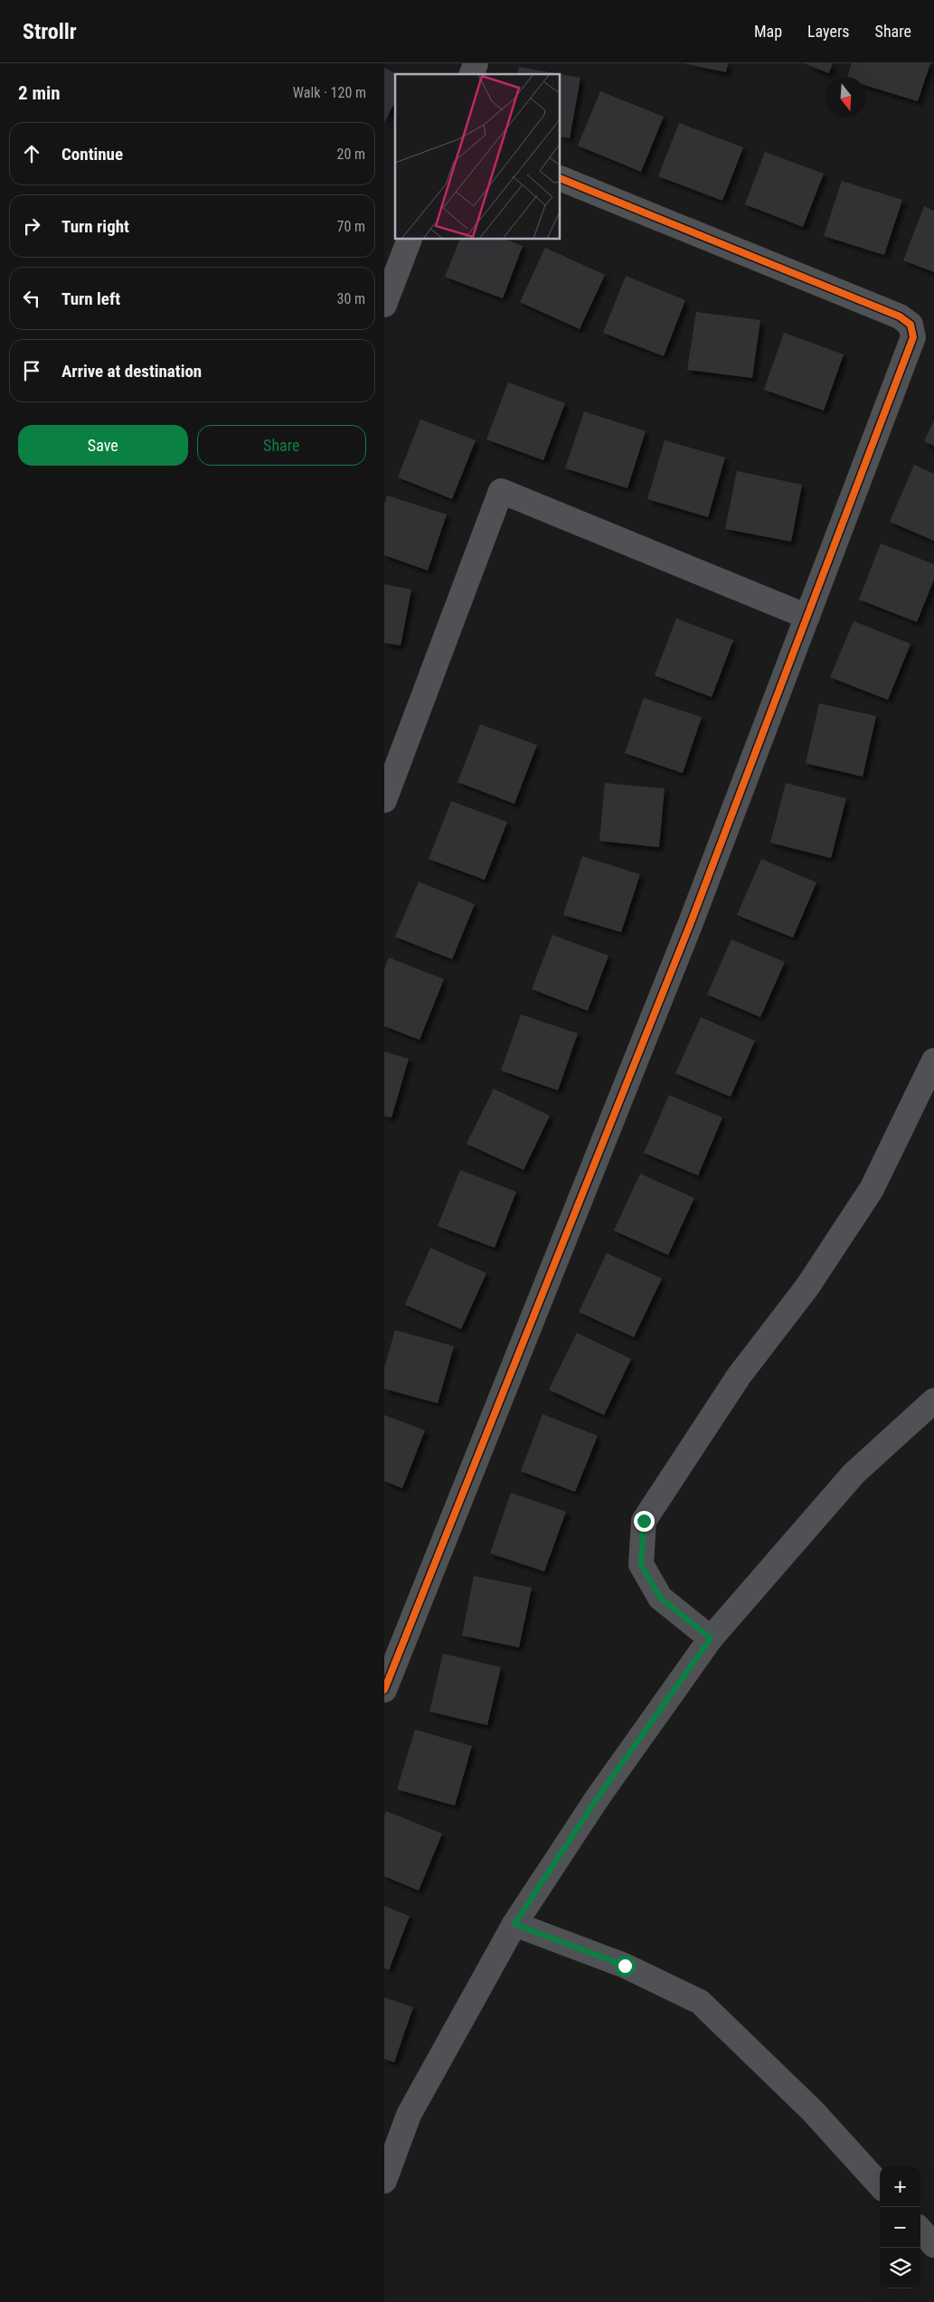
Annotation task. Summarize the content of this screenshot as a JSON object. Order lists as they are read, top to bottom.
{
  "north": "bottom",
  "page": {
    "header": "Strollr",
    "nav": ["Map", "Layers", "Share"],
    "heading": ["2 min", "Walk · 120 m"],
    "list": [
      ["Continue", "20 m"],
      ["Turn right", "70 m"],
      ["Turn left", "30 m"],
      "Arrive at destination"
    ],
    "buttons": ["Save", "Share"],
    "map_buttons": ["+", "−"]
  }
}
